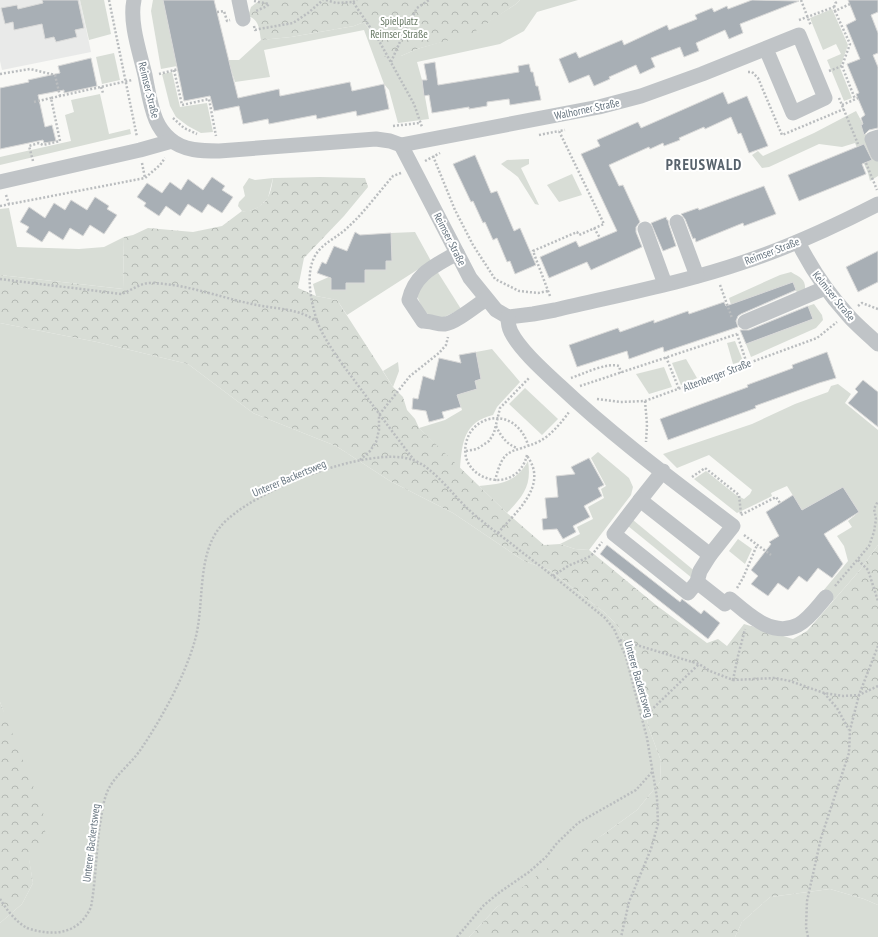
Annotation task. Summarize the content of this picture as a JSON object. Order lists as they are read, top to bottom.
{
  "streets": {
    "street": ["Reimser Straße", "Walhorner Straße", "Kelmiser Straße"],
    "path": ["Altenberger Straße", "Unterer Backertsweg"]
  },
  "crossings": [
    ["Reimser Straße", "Walhorner Straße"],
    ["Reimser Straße", "Kelmiser Straße"],
    ["Kelmiser Straße", "Altenberger Straße"]
  ],
  "districts": ["PREUSWALD"],
  "parks": ["Spielplatz Reimser Straße"]
}
